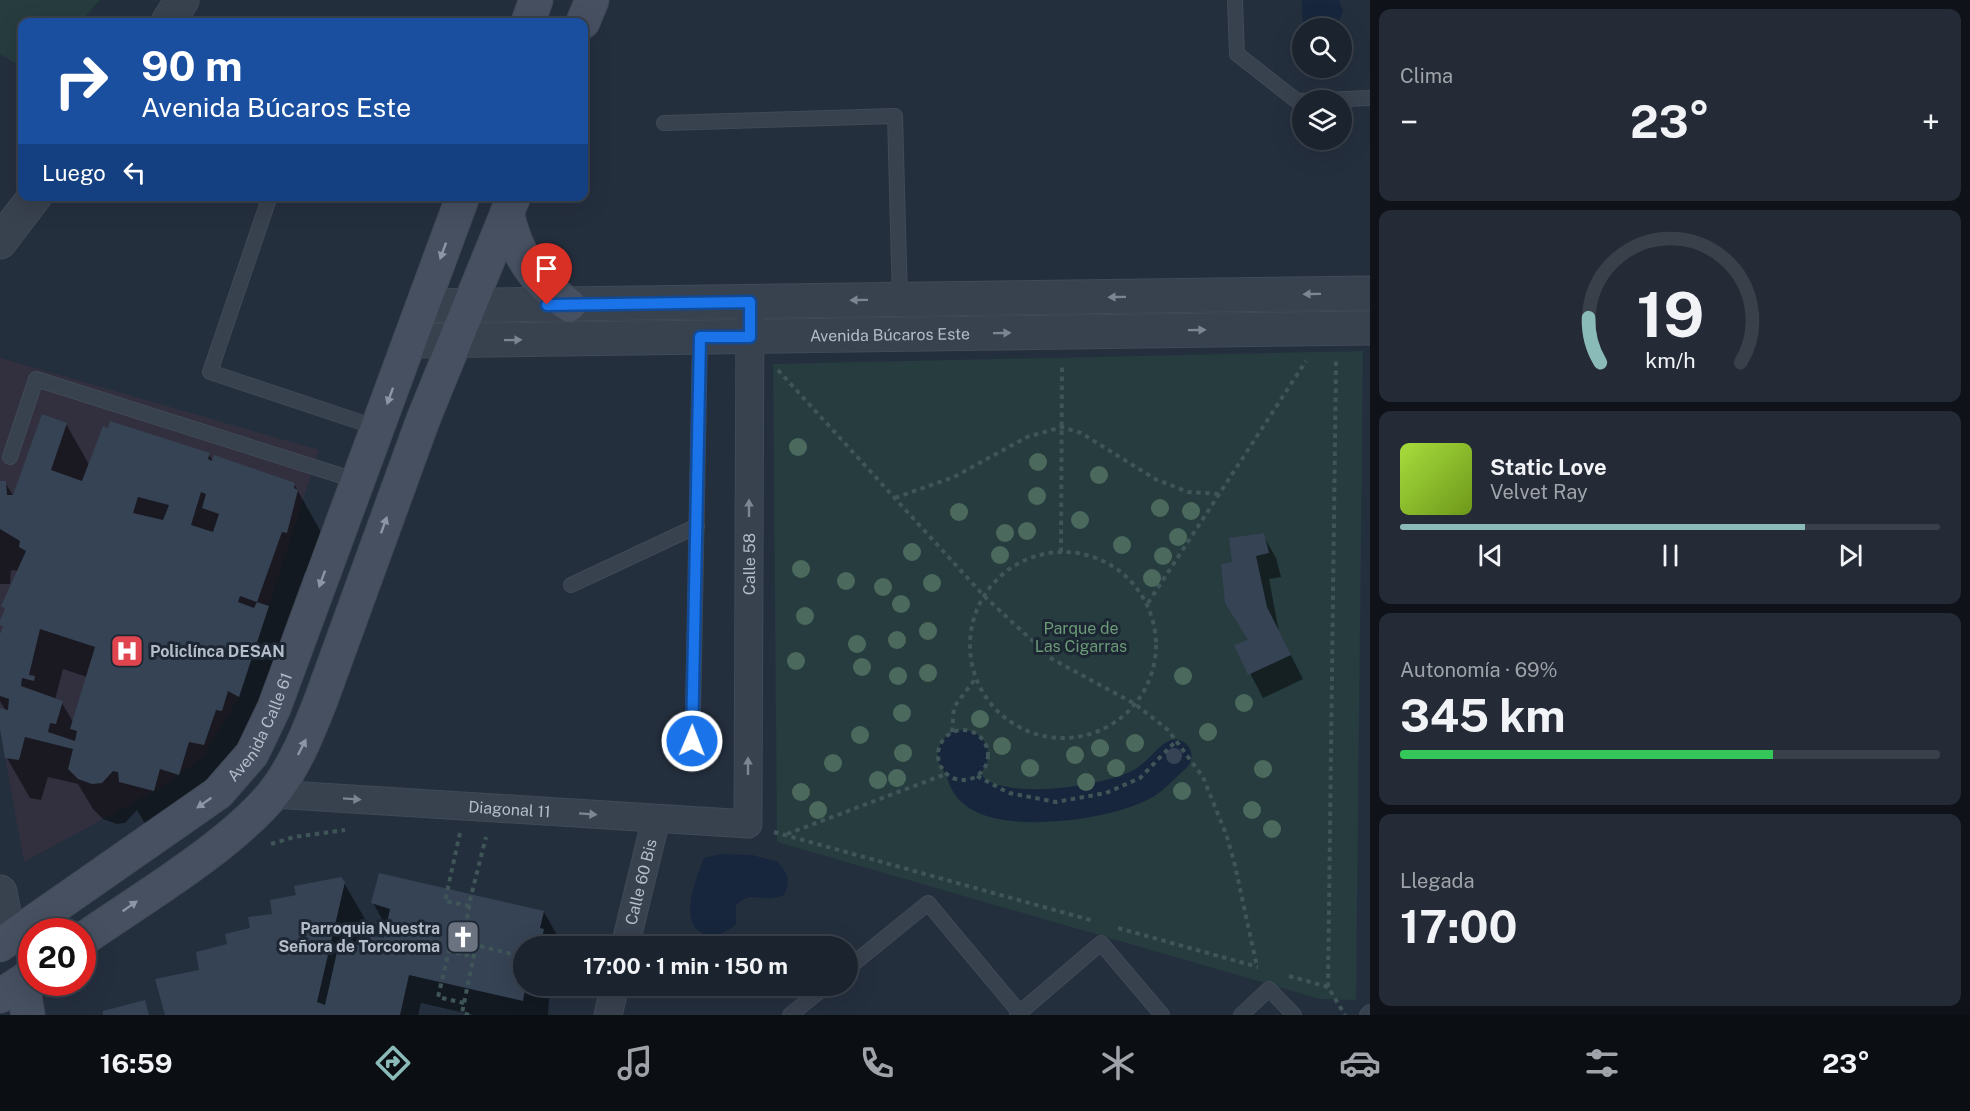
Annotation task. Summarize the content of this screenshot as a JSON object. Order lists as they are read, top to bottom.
{
  "streets": {
    "main road": ["Avenida Calle 61"],
    "street": [
      "Avenida Búcaros Este",
      "Calle 58",
      "Diagonal 11",
      "Calle 60 Bis"
    ]
  },
  "crossings": [
    ["Avenida Búcaros Este", "Calle 58"],
    ["Avenida Búcaros Este", "Avenida Calle 61"],
    ["Calle 58", "Diagonal 11"],
    ["Diagonal 11", "Calle 60 Bis"]
  ],
  "one_way": ["Calle 58", "Diagonal 11"],
  "parks": ["Parque de Las Cigarras"],
  "places": {
    "hospital": ["Policlínca DESAN"],
    "church": ["Parroquia Nuestra Señora de Torcoroma"]
  },
  "page": {
    "tile": [
      "Clima",
      ["Autonomía · 69%", "345 km"],
      ["Llegada", "17:00"]
    ],
    "turn": ["90 m", "Avenida Búcaros Este"],
    "heat": ["−", "23°", "+"],
    "then": "Luego",
    "song": ["Static Love", "Velvet Ray"],
    "limit": "20",
    "trip": "17:00 · 1 min · 150 m",
    "tabs": ["16:59", "23°"],
    "gauge": ["19", "km/h"]
  }
}
